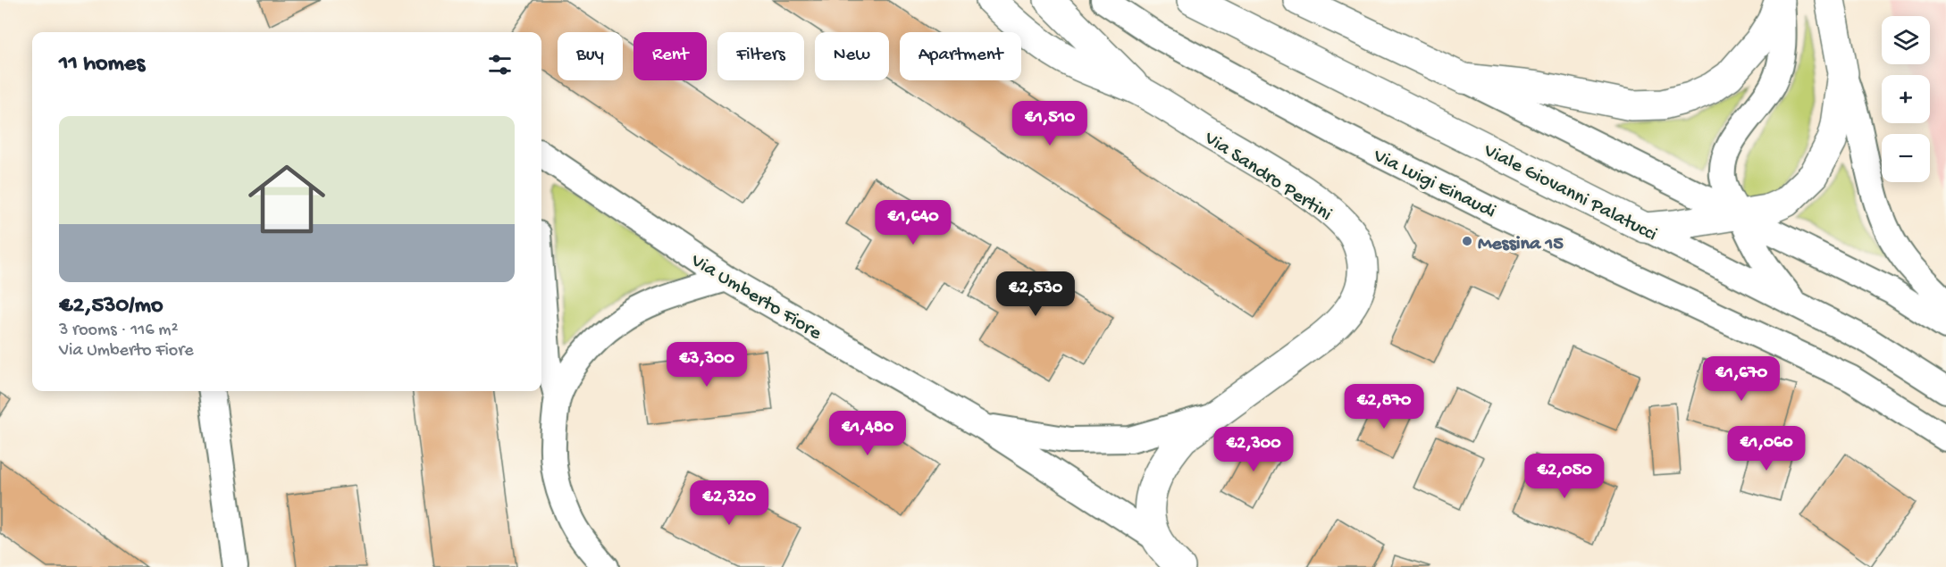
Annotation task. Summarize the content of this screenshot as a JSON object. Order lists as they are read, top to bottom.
{
  "streets": {
    "main road": ["Via Sandro Pertini", "Viale Giovanni Palatucci"],
    "street": ["Via Luigi Einaudi", "Via Umberto Fiore"]
  },
  "crossings": [
    ["Via Sandro Pertini", "Via Umberto Fiore"]
  ],
  "places": ["Messina 15"],
  "page": {
    "map_buttons": ["+", "−"],
    "chip": [
      "Buy",
      "Rent",
      "Filters",
      "New",
      "Apartment"
    ],
    "heading": "11 homes",
    "list": [
      {
        "name": "€2,530/mo",
        "note": "3 rooms · 116 m² · Via Umberto Fiore"
      }
    ],
    "price": [
      "€1,510",
      "€1,640",
      "€2,530",
      "€3,300",
      "€1,670",
      "€2,870",
      "€1,480",
      "€1,060",
      "€2,300",
      "€2,050",
      "€2,320"
    ]
  }
}
